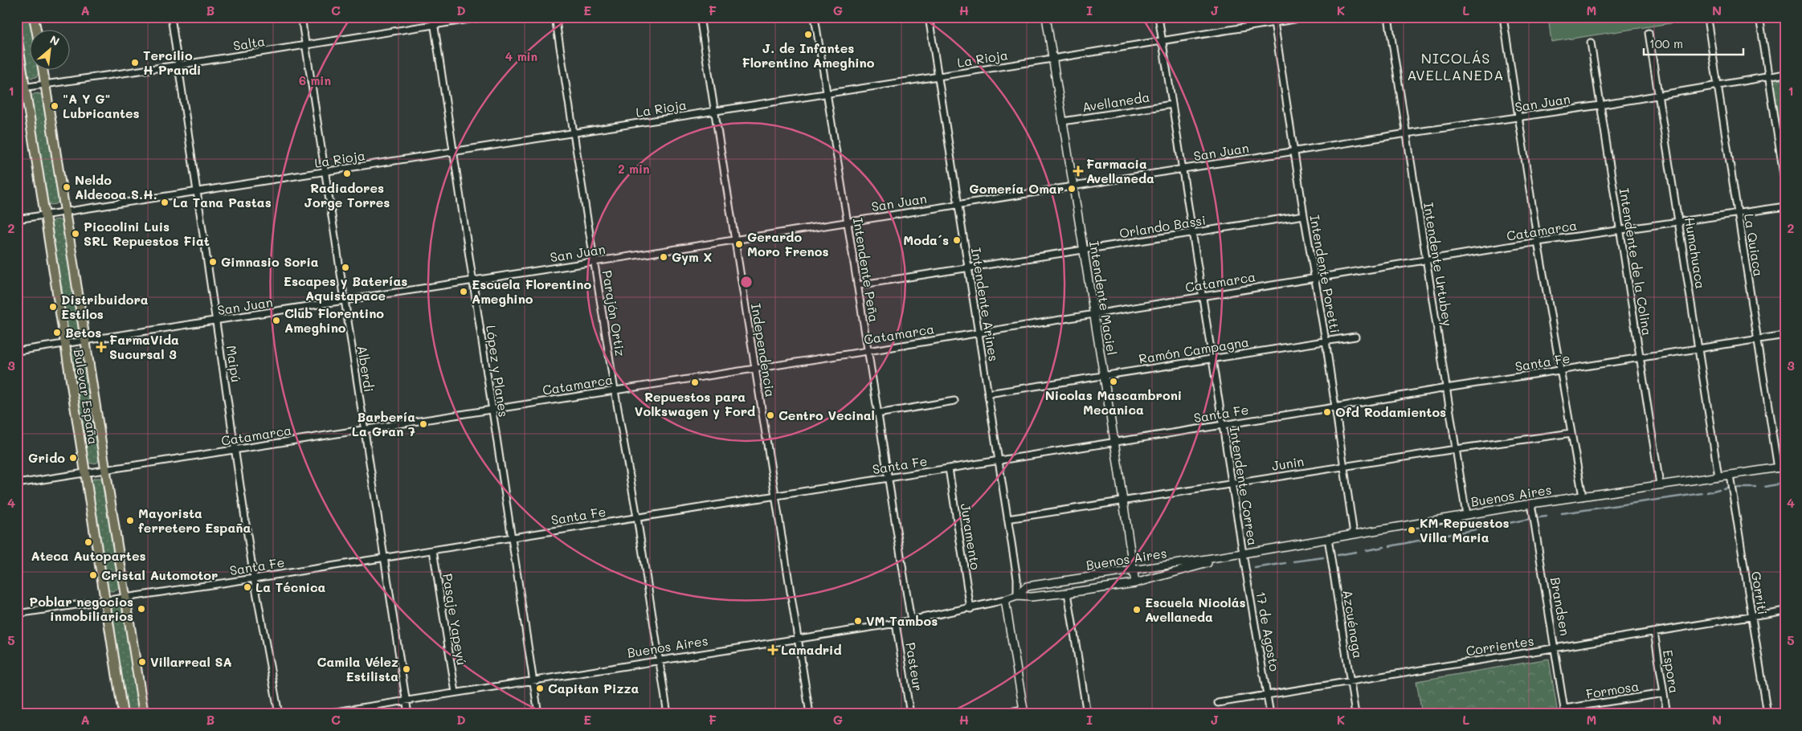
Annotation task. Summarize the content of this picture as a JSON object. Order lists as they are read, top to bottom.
{
  "streets": {
    "main road": ["Intendente Maciel", "Bulevar España", "Buenos Aires"],
    "street": [
      "Salta",
      "La Rioja",
      "Avellaneda",
      "San Juan",
      "Orlando Bassi",
      "Catamarca",
      "La Quiaca",
      "Humahuaca",
      "Intendente de la Colina",
      "Intendente Urtubey",
      "Intendente Peña",
      "Intendente Poretti",
      "Intendente Arines",
      "Parajón Ortiz",
      "Independencia",
      "Ramón Campagna",
      "Santa Fe",
      "Maipú",
      "Alberdi",
      "López y Planes",
      "Junin",
      "Intendente Correa",
      "Juramento",
      "Gorriti",
      "Brandsen",
      "Pasaje Yapeyú",
      "Azcuénaga",
      "17 de Agosto",
      "Corrientes",
      "Pasteur",
      "Espora",
      "Formosa"
    ]
  },
  "crossings": [
    ["Salta", "Maipú"],
    ["Salta", "Alberdi"],
    ["Salta", "López y Planes"],
    ["Salta", "Bulevar España"],
    ["La Rioja", "Intendente Peña"],
    ["La Rioja", "Intendente Poretti"],
    ["La Rioja", "Intendente Maciel"],
    ["La Rioja", "Intendente Arines"],
    ["La Rioja", "Parajón Ortiz"],
    ["La Rioja", "Independencia"],
    ["La Rioja", "Maipú"],
    ["La Rioja", "Alberdi"],
    ["La Rioja", "López y Planes"],
    ["La Rioja", "Bulevar España"],
    ["La Rioja", "Intendente Correa"],
    ["Avellaneda", "Intendente Maciel"],
    ["Avellaneda", "Intendente Correa"],
    ["San Juan", "La Quiaca"],
    ["San Juan", "Humahuaca"],
    ["San Juan", "Intendente de la Colina"],
    ["San Juan", "Intendente Urtubey"],
    ["San Juan", "Intendente Peña"],
    ["San Juan", "Intendente Poretti"],
    ["San Juan", "Intendente Maciel"],
    ["San Juan", "Intendente Arines"],
    ["San Juan", "Parajón Ortiz"],
    ["San Juan", "Independencia"],
    ["San Juan", "Maipú"],
    ["San Juan", "Alberdi"],
    ["San Juan", "López y Planes"],
    ["San Juan", "Bulevar España"],
    ["San Juan", "Intendente Correa"],
    ["Orlando Bassi", "Intendente Peña"],
    ["Orlando Bassi", "Intendente Poretti"],
    ["Orlando Bassi", "Intendente Maciel"],
    ["Orlando Bassi", "Intendente Arines"],
    ["Orlando Bassi", "Intendente Correa"],
    ["Catamarca", "La Quiaca"],
    ["Catamarca", "Humahuaca"],
    ["Catamarca", "Intendente de la Colina"],
    ["Catamarca", "Intendente Urtubey"],
    ["Catamarca", "Intendente Peña"],
    ["Catamarca", "Intendente Poretti"],
    ["Catamarca", "Intendente Maciel"],
    ["Catamarca", "Intendente Arines"],
    ["Catamarca", "Parajón Ortiz"],
    ["Catamarca", "Independencia"],
    ["Catamarca", "Maipú"],
    ["Catamarca", "Alberdi"],
    ["Catamarca", "López y Planes"],
    ["Catamarca", "Bulevar España"],
    ["Catamarca", "Intendente Correa"],
    ["La Quiaca", "Santa Fe"],
    ["La Quiaca", "Buenos Aires"],
    ["Humahuaca", "Santa Fe"],
    ["Humahuaca", "Buenos Aires"],
    ["Intendente de la Colina", "Santa Fe"],
    ["Intendente de la Colina", "Buenos Aires"],
    ["Intendente Urtubey", "Santa Fe"],
    ["Intendente Urtubey", "Junin"],
    ["Intendente Urtubey", "Buenos Aires"],
    ["Intendente Peña", "Santa Fe"],
    ["Intendente Peña", "Buenos Aires"],
    ["Intendente Poretti", "Ramón Campagna"],
    ["Intendente Poretti", "Santa Fe"],
    ["Intendente Poretti", "Junin"],
    ["Intendente Poretti", "Buenos Aires"],
    ["Intendente Maciel", "Ramón Campagna"],
    ["Intendente Maciel", "Santa Fe"],
    ["Intendente Maciel", "Junin"],
    ["Intendente Maciel", "Buenos Aires"],
    ["Intendente Arines", "Ramón Campagna"],
    ["Intendente Arines", "Santa Fe"],
    ["Intendente Arines", "Junin"],
    ["Intendente Arines", "Buenos Aires"],
    ["Parajón Ortiz", "Santa Fe"],
    ["Parajón Ortiz", "Buenos Aires"],
    ["Independencia", "Santa Fe"],
    ["Independencia", "Buenos Aires"],
    ["Ramón Campagna", "Intendente Correa"],
    ["Santa Fe", "Maipú"],
    ["Santa Fe", "Alberdi"],
    ["Santa Fe", "López y Planes"],
    ["Santa Fe", "Bulevar España"],
    ["Santa Fe", "Intendente Correa"],
    ["Santa Fe", "Juramento"],
    ["Santa Fe", "Pasaje Yapeyú"],
    ["Alberdi", "Buenos Aires"],
    ["López y Planes", "Buenos Aires"],
    ["Junin", "Intendente Correa"],
    ["Intendente Correa", "Buenos Aires"],
    ["Intendente Correa", "17 de Agosto"],
    ["Buenos Aires", "Juramento"],
    ["Buenos Aires", "Gorriti"],
    ["Buenos Aires", "Brandsen"],
    ["Buenos Aires", "Pasaje Yapeyú"],
    ["Buenos Aires", "Azcuénaga"],
    ["Buenos Aires", "17 de Agosto"],
    ["Buenos Aires", "Pasteur"],
    ["Gorriti", "Corrientes"],
    ["Brandsen", "Corrientes"],
    ["Brandsen", "Formosa"],
    ["Azcuénaga", "Corrientes"],
    ["17 de Agosto", "Corrientes"],
    ["Corrientes", "Espora"],
    ["Espora", "Formosa"]
  ],
  "districts": ["NICOLÁS AVELLANEDA"],
  "places": {
    "other": [
      "J. de Infantes Florentino Ameghino",
      "Tercilio H Prandi",
      "\"A Y G\" Lubricantes",
      "Radiadores Jorge Torres",
      "Neldo Aldecoa S.H.",
      "Gomería Omar",
      "La Tana Pastas",
      "Piccolini Luis SRL Repuestos Fiat",
      "Moda´s",
      "Gerardo Moro Frenos",
      "Gym X",
      "Gimnasio Soria",
      "Escapes y Baterías Aquistapace",
      "Escuela Florentino Ameghino",
      "Distribuidora Estilos",
      "Club Florentino Ameghino",
      "Betos",
      "Nicolas Mascambroni Mecanica",
      "Repuestos para Volkswagen y Ford",
      "Ofd Rodamientos",
      "Centro Vecinal",
      "Barbería La Gran 7",
      "Grido",
      "Mayorista ferretero España",
      "KM Repuestos Villa Maria",
      "Ateca Autopartes",
      "Cristal Automotor",
      "La Técnica",
      "Poblar negocios inmobiliarios",
      "Escuela Nicolás Avellaneda",
      "VM Tambos",
      "Villarreal SA",
      "Camila Vélez Estilista",
      "Capitan Pizza"
    ],
    "health": ["Farmacia Avellaneda", "FarmaVida Sucursal 3", "Lamadrid"]
  },
  "scale_bar": "100 m",
  "north": "top right",
  "grid": {
    "columns": [
      "A",
      "B",
      "C",
      "D",
      "E",
      "F",
      "G",
      "H",
      "I",
      "J",
      "K",
      "L",
      "M",
      "N"
    ],
    "rows": [
      "1",
      "2",
      "3",
      "4",
      "5"
    ]
  },
  "rings": ["4 min", "6 min", "2 min"]
}
